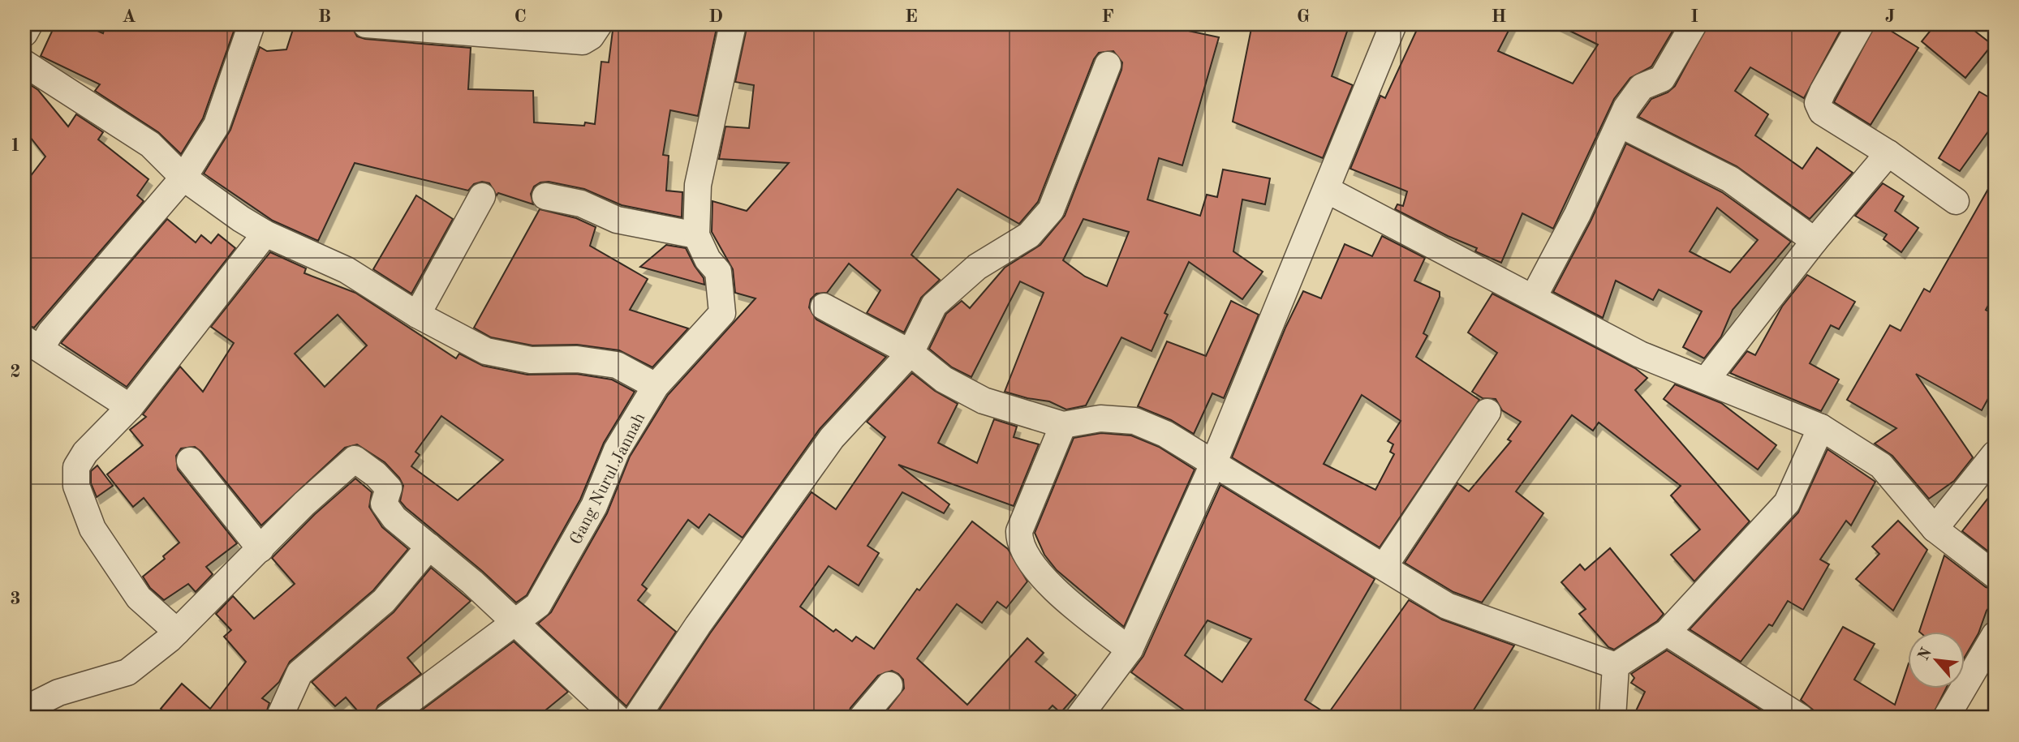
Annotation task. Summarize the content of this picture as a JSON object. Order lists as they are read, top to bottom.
{
  "streets": {
    "street": ["Gang Nurul Jannah"]
  },
  "north": "top left",
  "grid": {
    "columns": [
      "A",
      "B",
      "C",
      "D",
      "E",
      "F",
      "G",
      "H",
      "I",
      "J"
    ],
    "rows": ["1", "2", "3"]
  }
}
